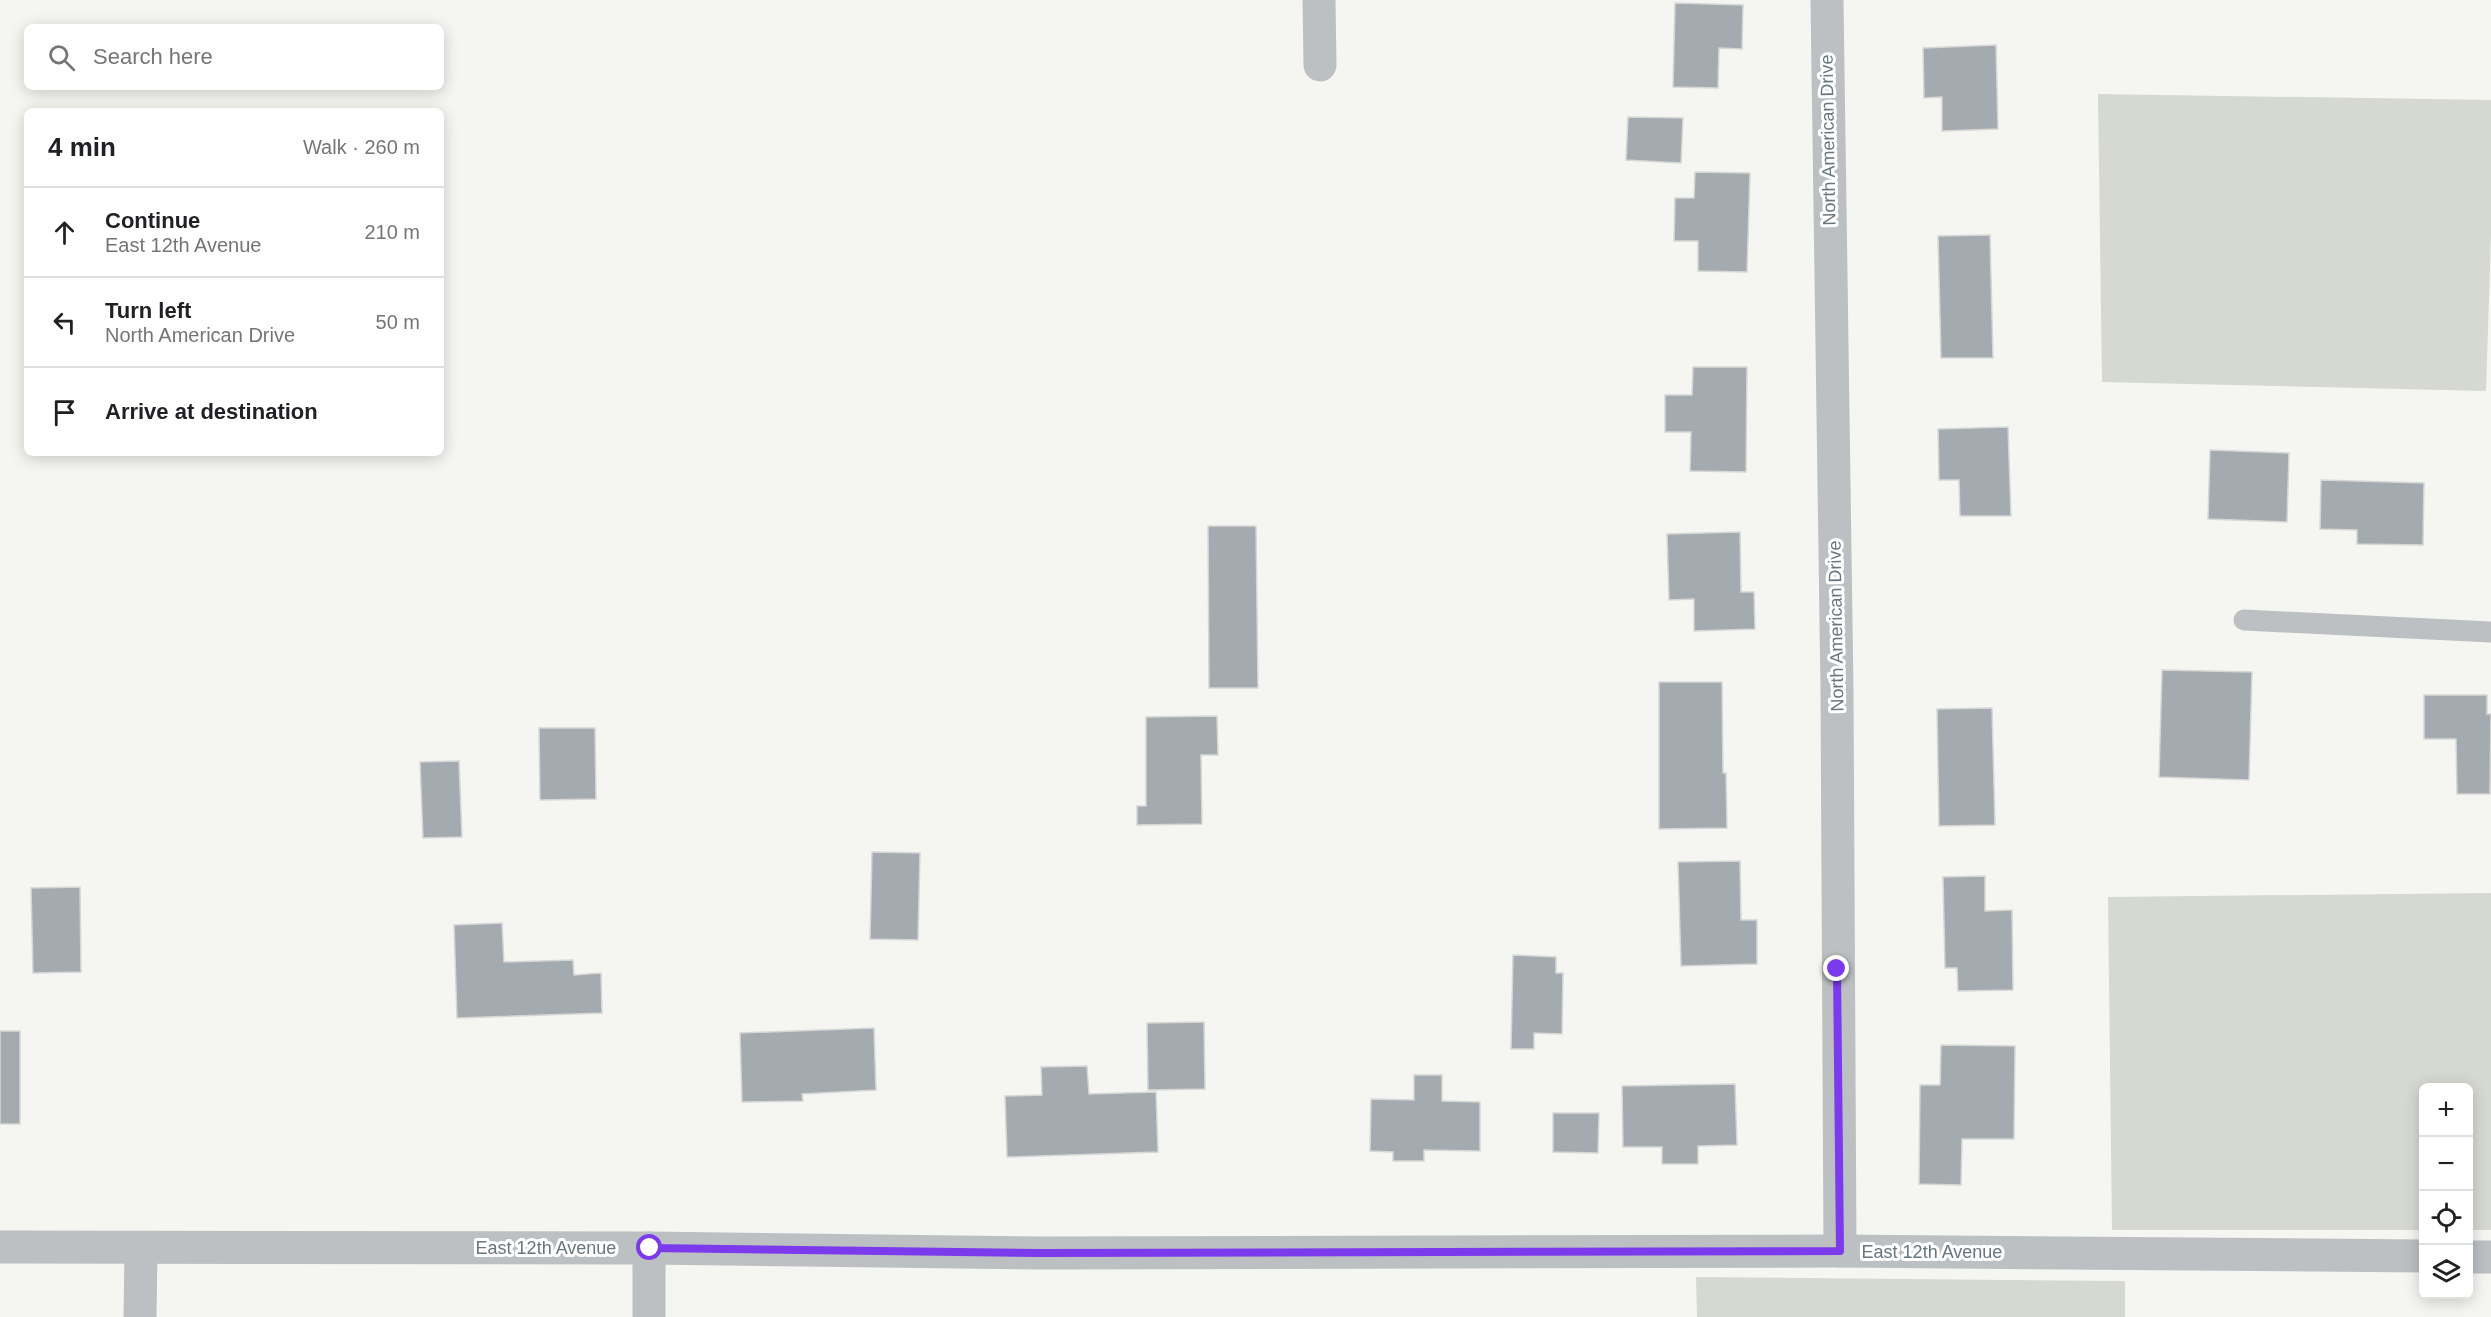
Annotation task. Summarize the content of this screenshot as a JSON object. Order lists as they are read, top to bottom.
{
  "streets": {
    "street": ["North American Drive", "East 12th Avenue"]
  },
  "crossings": [
    ["North American Drive", "East 12th Avenue"]
  ],
  "page": {
    "search": "Search here",
    "heading": ["4 min", "Walk · 260 m"],
    "list": [
      ["Continue", "East 12th Avenue", "210 m"],
      ["Turn left", "North American Drive", "50 m"],
      "Arrive at destination"
    ],
    "map_buttons": ["+", "−"]
  }
}
